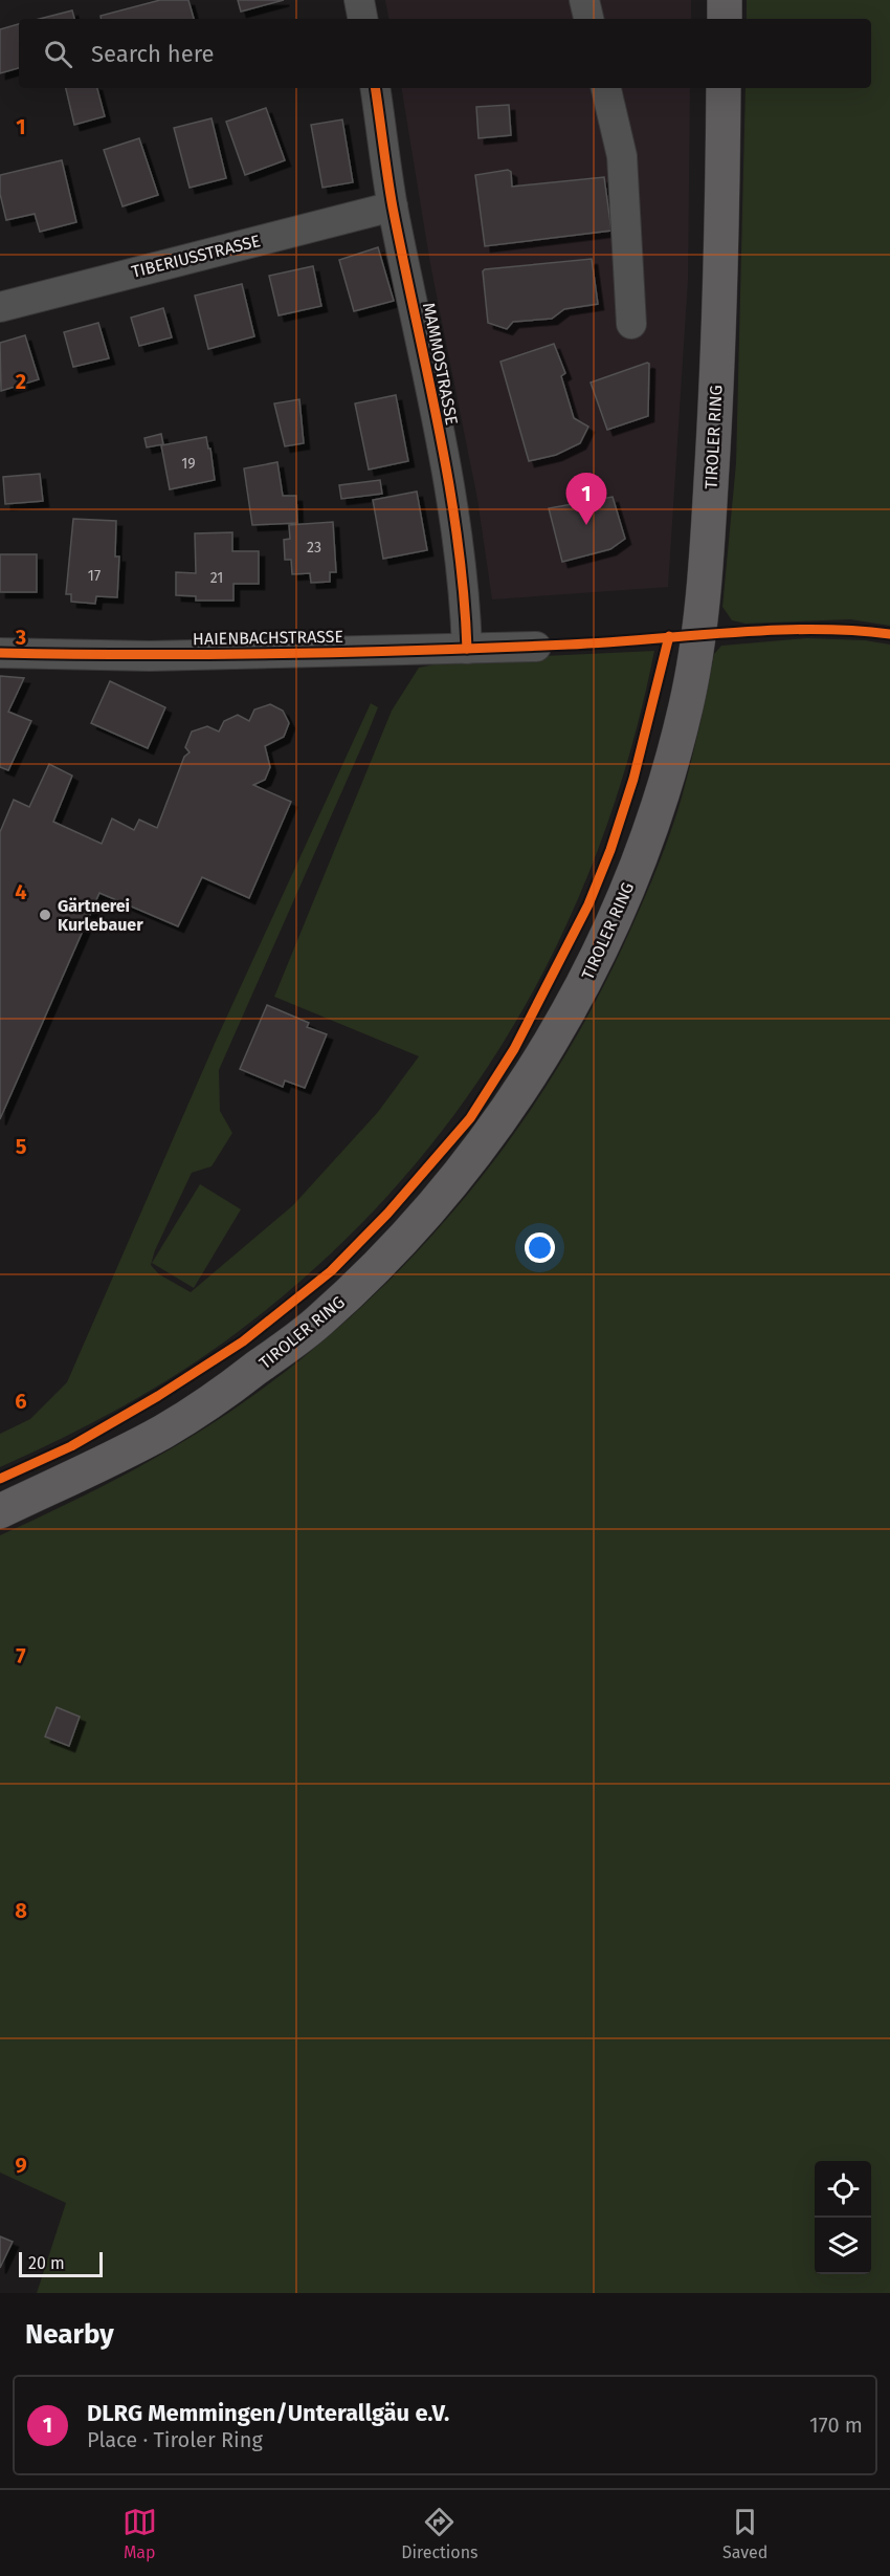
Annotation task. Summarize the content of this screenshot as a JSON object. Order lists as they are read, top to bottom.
{
  "streets": {
    "main road": ["TIROLER RING"],
    "street": ["TIBERIUSSTRASSE", "MAMMOSTRASSE", "HAIENBACHSTRASSE"]
  },
  "crossings": [
    ["TIBERIUSSTRASSE", "MAMMOSTRASSE"],
    ["MAMMOSTRASSE", "HAIENBACHSTRASSE"]
  ],
  "places": ["Gärtnerei Kurlebauer"],
  "house_numbers": [
    "19",
    "23",
    "17",
    "21"
  ],
  "scale_bar": "20 m",
  "page": {
    "search": "Search here",
    "pins": "1",
    "scale": "20 m",
    "heading": "Nearby",
    "list": [
      {
        "mark": "1",
        "name": "DLRG Memmingen/Unterallgäu e.V.",
        "note": "Place · Tiroler Ring",
        "value": "170 m"
      }
    ],
    "nav": ["Map", "Directions", "Saved"]
  },
  "grid": {
    "rows": [
      "1",
      "2",
      "3",
      "4",
      "5",
      "6",
      "7",
      "8",
      "9"
    ]
  }
}
